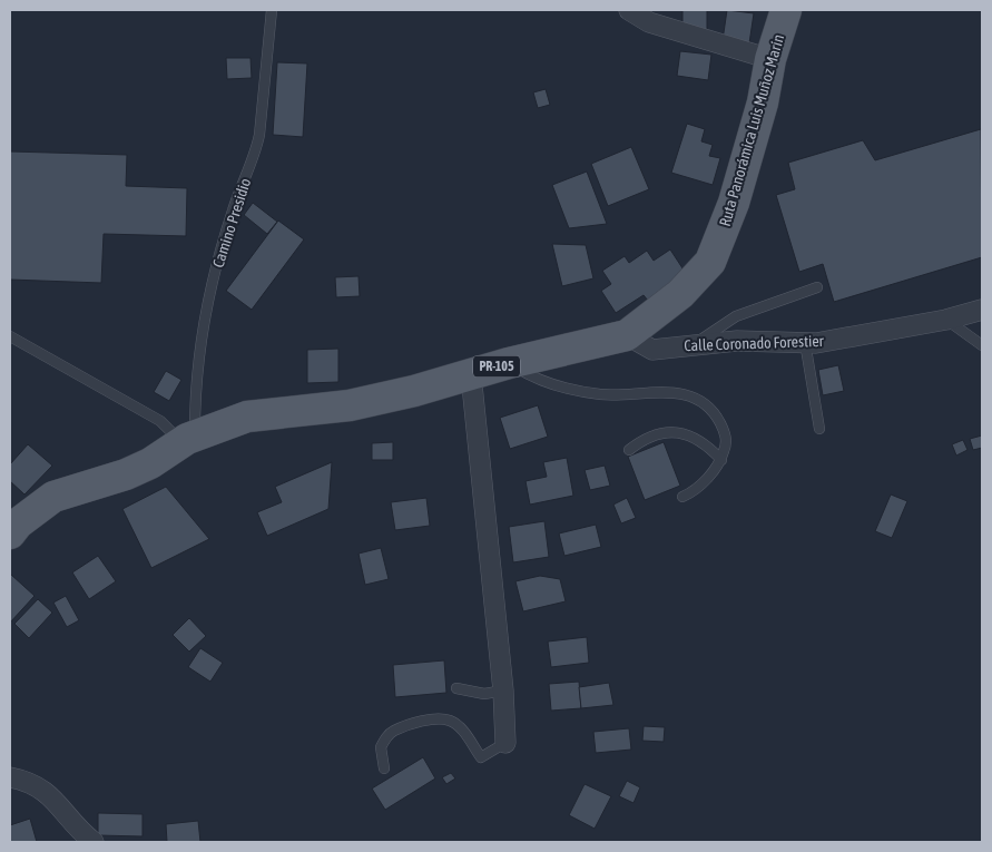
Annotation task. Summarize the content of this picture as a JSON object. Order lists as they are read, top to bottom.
{
  "streets": {
    "main road": ["Ruta Panorámica Luis Muñoz Marín", "PR-105"],
    "street": ["Calle Coronado Forestier"],
    "lane": ["Camino Presidio"]
  },
  "crossings": [
    ["Ruta Panorámica Luis Muñoz Marín", "Camino Presidio"],
    ["Ruta Panorámica Luis Muñoz Marín", "Calle Coronado Forestier"]
  ]
}
